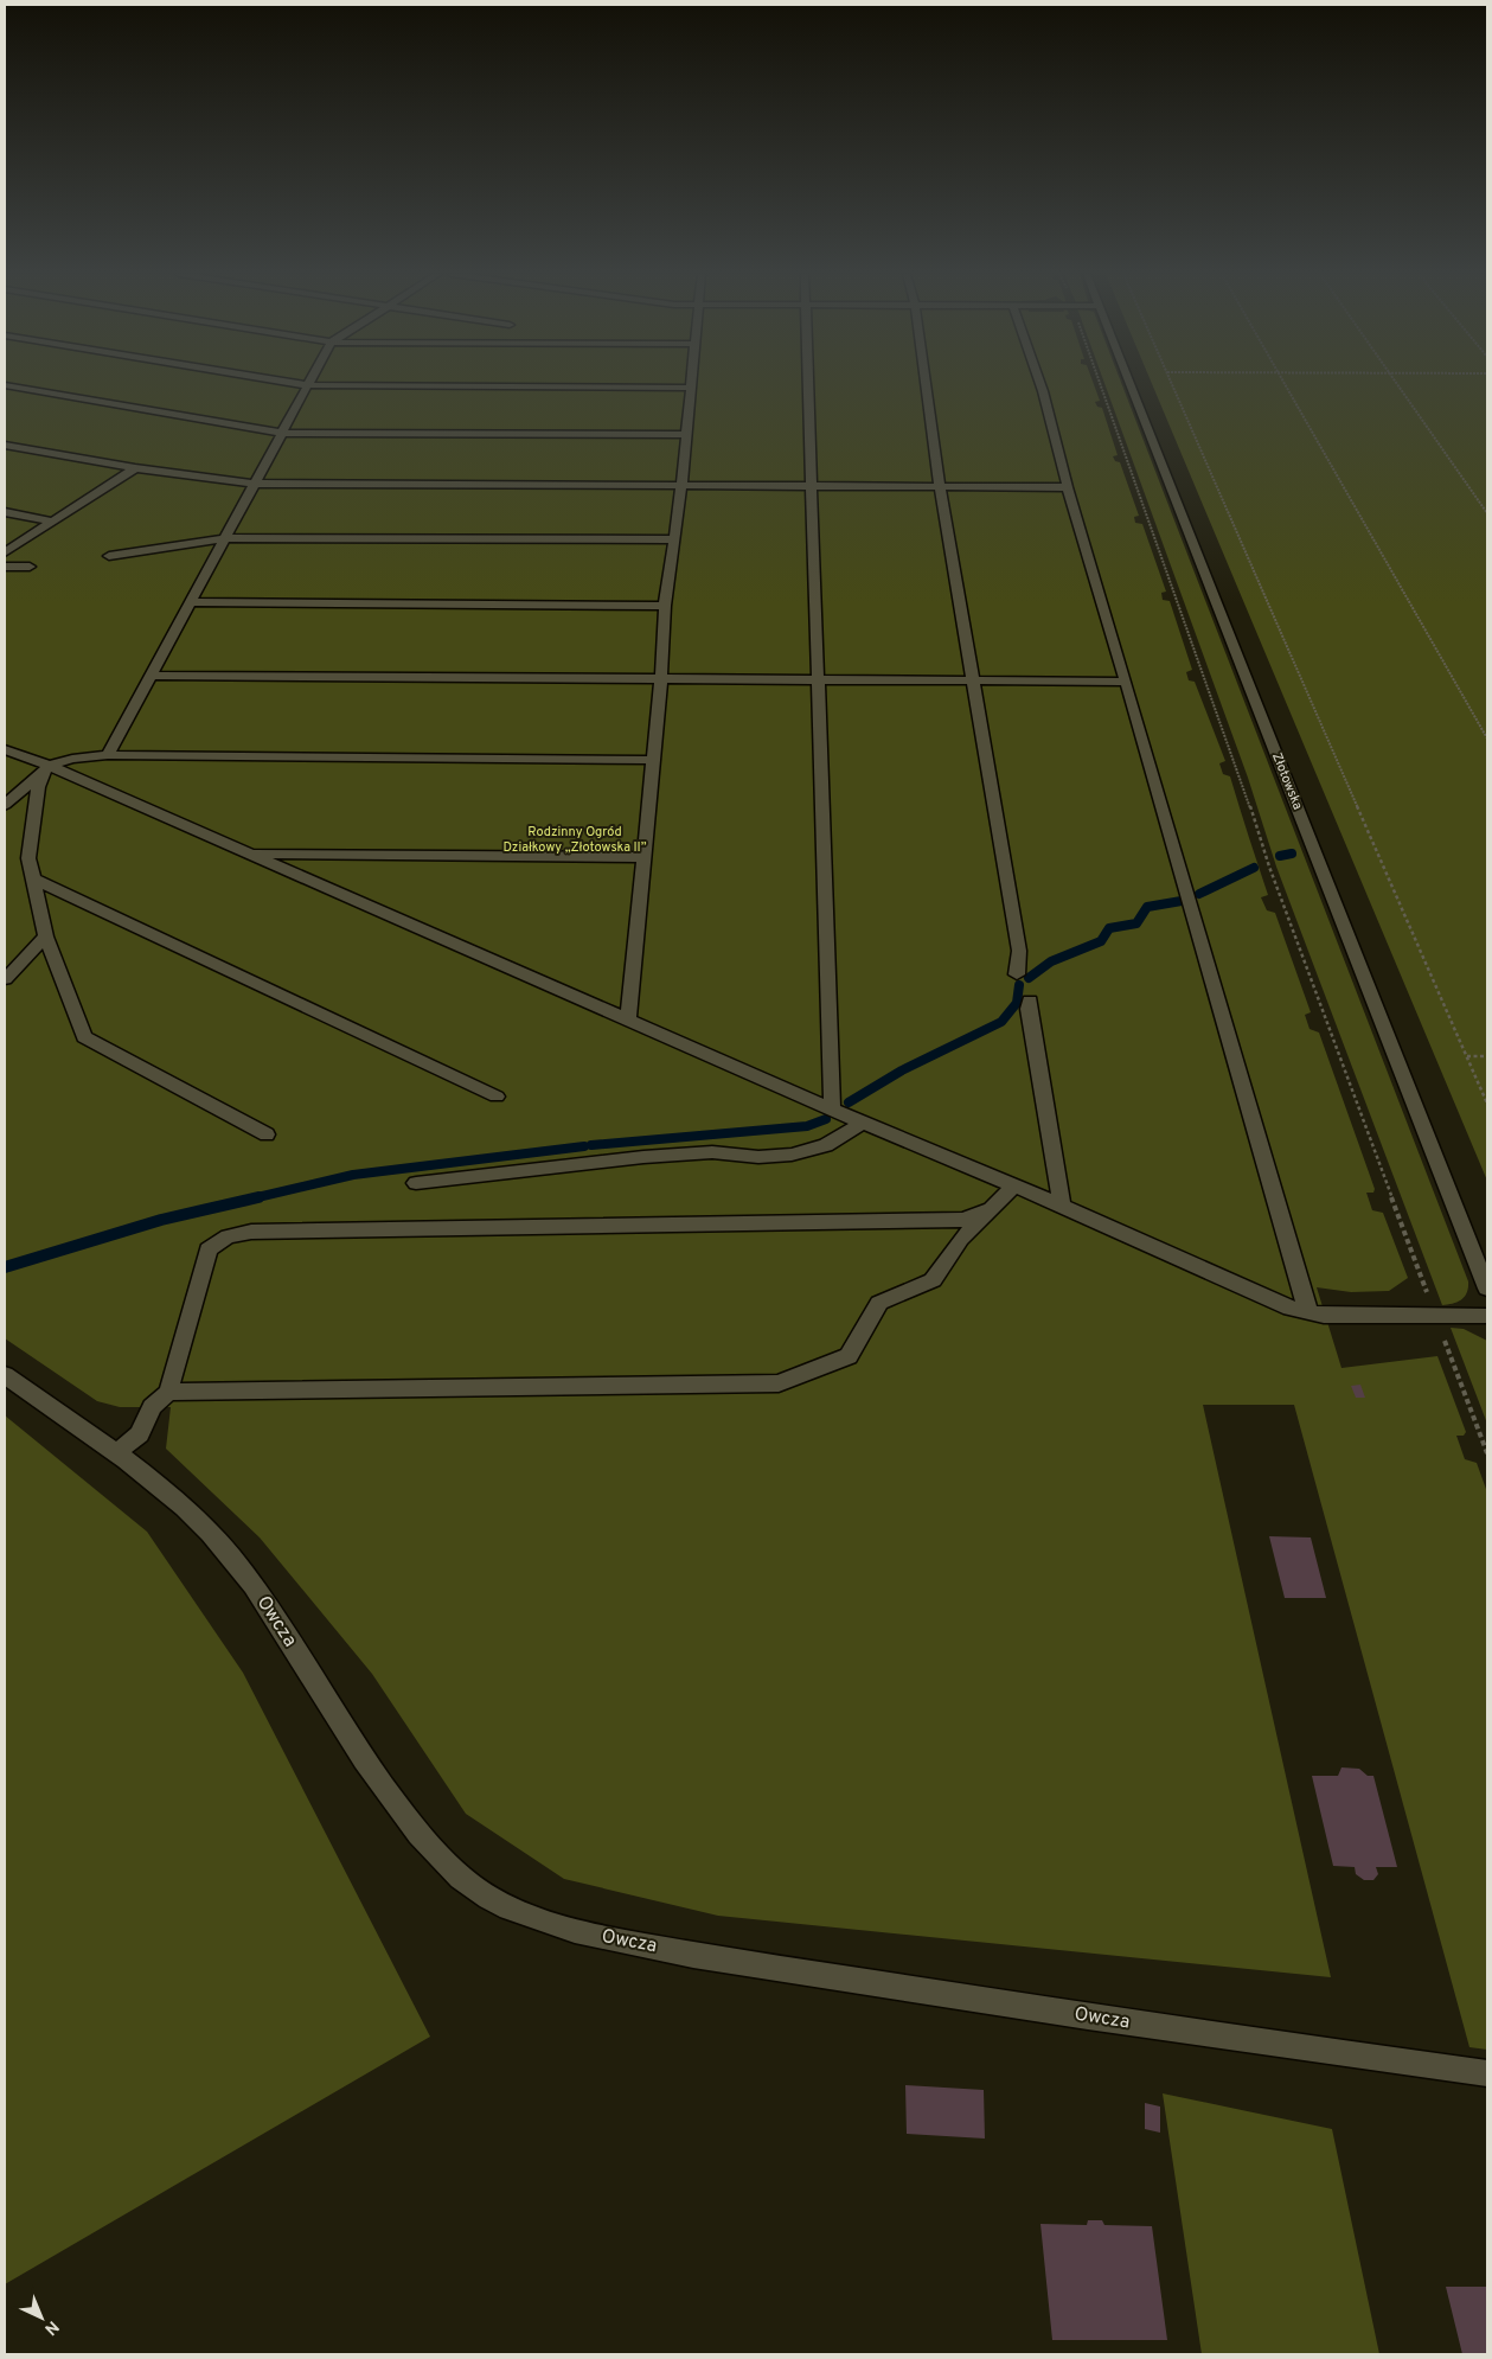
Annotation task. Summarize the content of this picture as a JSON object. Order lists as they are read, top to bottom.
{
  "streets": {
    "street": ["Złotowska", "Owcza"]
  },
  "parks": ["Rodzinny Ogród Działkowy „Złotowska II”"],
  "north": "bottom right"
}
